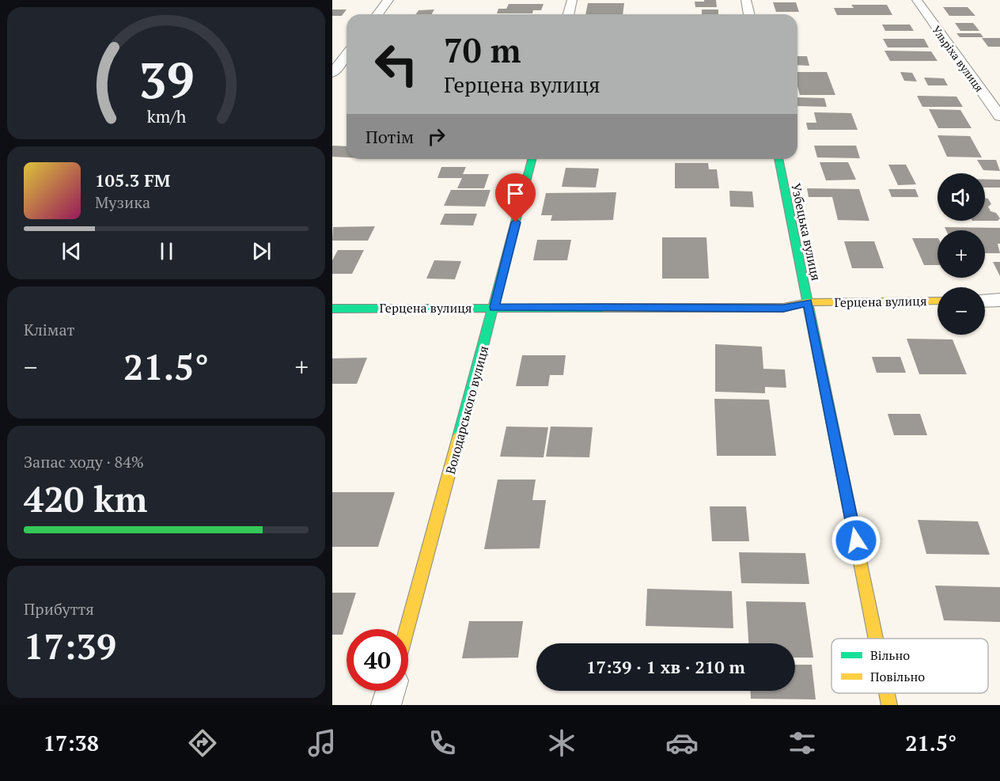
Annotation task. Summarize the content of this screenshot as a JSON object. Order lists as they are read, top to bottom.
{
  "streets": {
    "street": [
      "Ульріха вулиця",
      "Узбецька вулиця",
      "Герцена вулиця",
      "Володарського вулиця"
    ]
  },
  "crossings": [
    ["Узбецька вулиця", "Герцена вулиця"],
    ["Герцена вулиця", "Володарського вулиця"]
  ],
  "legend": ["Вільно", "Повільно"],
  "page": {
    "turn": ["70 m", "Герцена вулиця"],
    "then": "Потім",
    "song": ["105.3 FM", "Музика"],
    "map_buttons": ["+", "−"],
    "tile": [
      "Клімат",
      ["Запас ходу · 84%", "420 km"],
      ["Прибуття", "17:39"]
    ],
    "heat": ["−", "21.5°", "+"],
    "limit": "40",
    "trip": "17:39 · 1 хв · 210 m",
    "tabs": ["17:38", "21.5°"],
    "gauge": ["39", "km/h"]
  }
}
